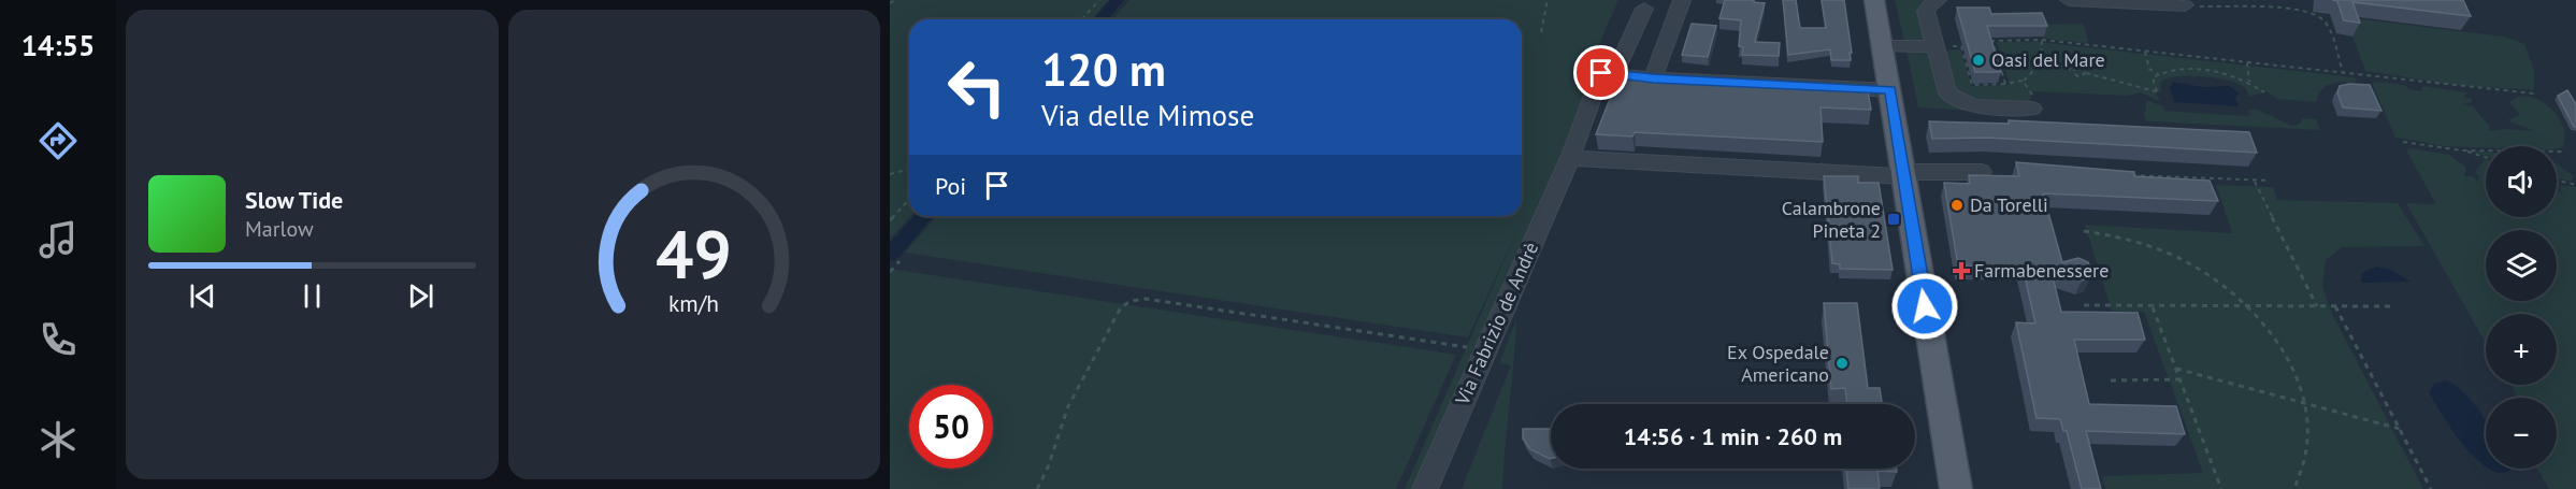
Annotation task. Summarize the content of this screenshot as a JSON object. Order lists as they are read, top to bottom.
{
  "streets": {
    "street": ["Via Fabrizio de Andrè"]
  },
  "places": {
    "other": ["Oasi del Mare", "Da Torelli", "Ex Ospedale Americano"],
    "transit": ["Calambrone Pineta 2"],
    "health": ["Farmabenessere"]
  },
  "page": {
    "tabs": "14:55",
    "turn": ["120 m", "Via delle Mimose"],
    "map_buttons": ["+", "−"],
    "then": "Poi",
    "song": ["Slow Tide", "Marlow"],
    "limit": "50",
    "trip": "14:56 · 1 min · 260 m",
    "gauge": ["49", "km/h"]
  }
}
